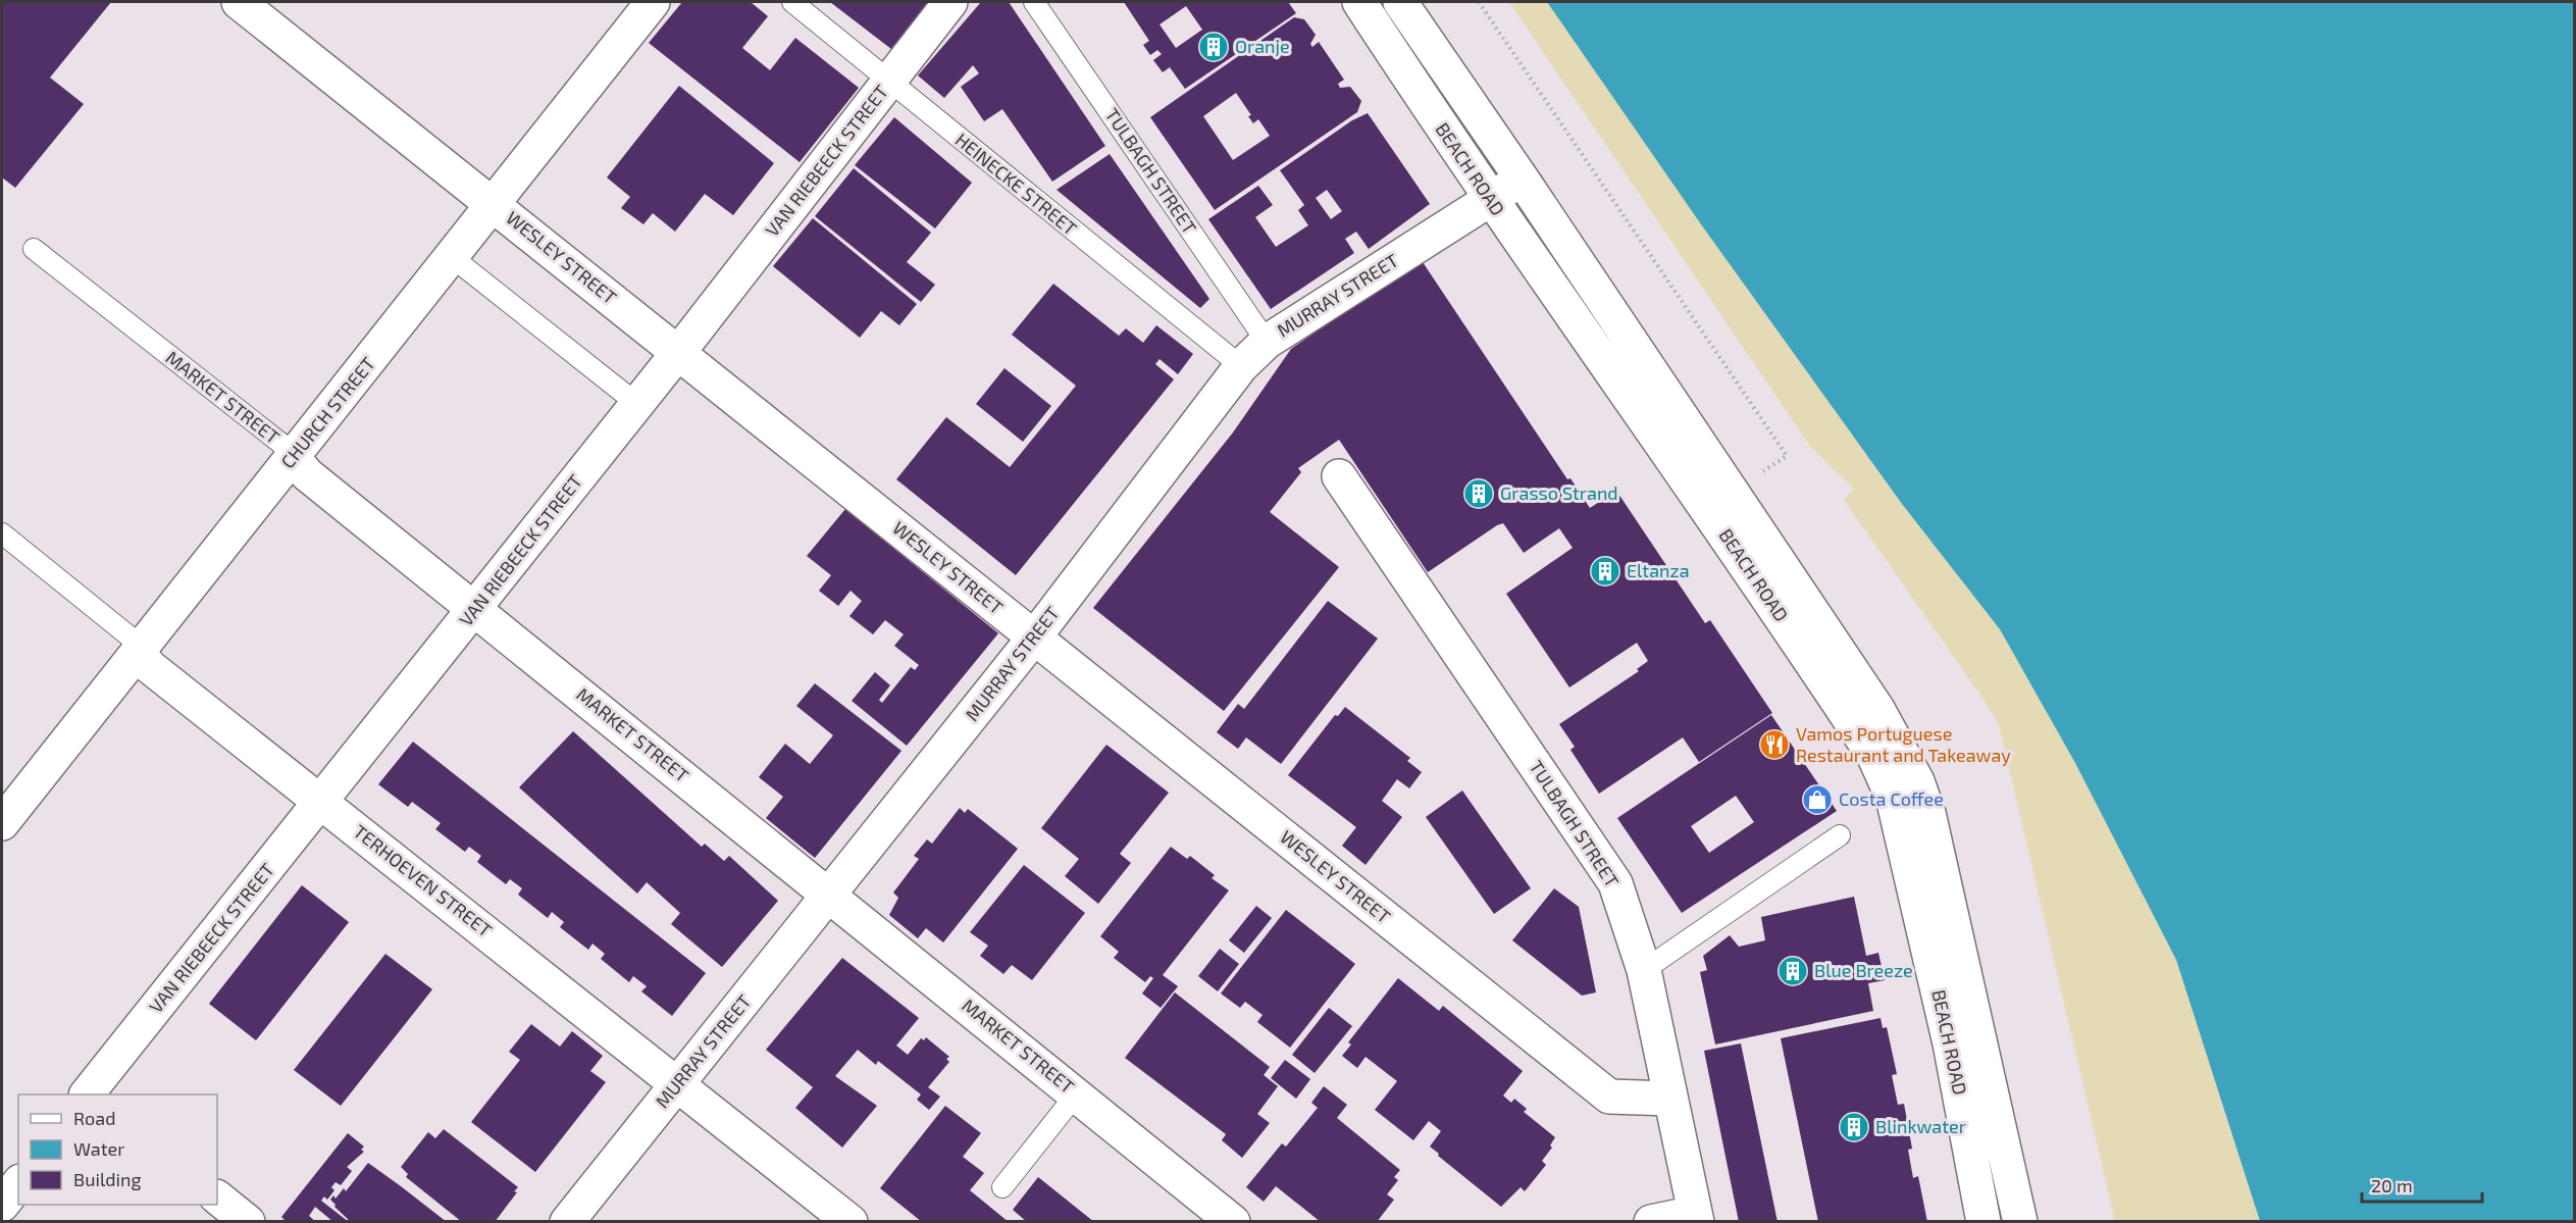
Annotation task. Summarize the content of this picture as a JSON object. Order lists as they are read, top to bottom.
{
  "streets": {
    "street": [
      "VAN RIEBEECK STREET",
      "BEACH ROAD",
      "TULBAGH STREET",
      "WESLEY STREET",
      "MURRAY STREET",
      "MARKET STREET",
      "CHURCH STREET",
      "TERHOEVEN STREET"
    ],
    "lane": ["HEINECKE STREET"]
  },
  "crossings": [
    ["VAN RIEBEECK STREET", "HEINECKE STREET"],
    ["VAN RIEBEECK STREET", "WESLEY STREET"],
    ["VAN RIEBEECK STREET", "MARKET STREET"],
    ["VAN RIEBEECK STREET", "TERHOEVEN STREET"],
    ["BEACH ROAD", "MURRAY STREET"],
    ["TULBAGH STREET", "WESLEY STREET"],
    ["TULBAGH STREET", "MURRAY STREET"],
    ["HEINECKE STREET", "MURRAY STREET"],
    ["WESLEY STREET", "MURRAY STREET"],
    ["WESLEY STREET", "CHURCH STREET"],
    ["MURRAY STREET", "MARKET STREET"],
    ["MURRAY STREET", "TERHOEVEN STREET"],
    ["MARKET STREET", "CHURCH STREET"],
    ["CHURCH STREET", "TERHOEVEN STREET"]
  ],
  "places": {
    "building": [
      "Oranje",
      "Grasso Strand",
      "Eltanza",
      "Blue Breeze",
      "Blinkwater"
    ],
    "restaurant": ["Vamos Portuguese Restaurant and Takeaway"],
    "shop": ["Costa Coffee"]
  },
  "legend": ["Road", "Water", "Building"],
  "scale_bar": "20 m"
}
